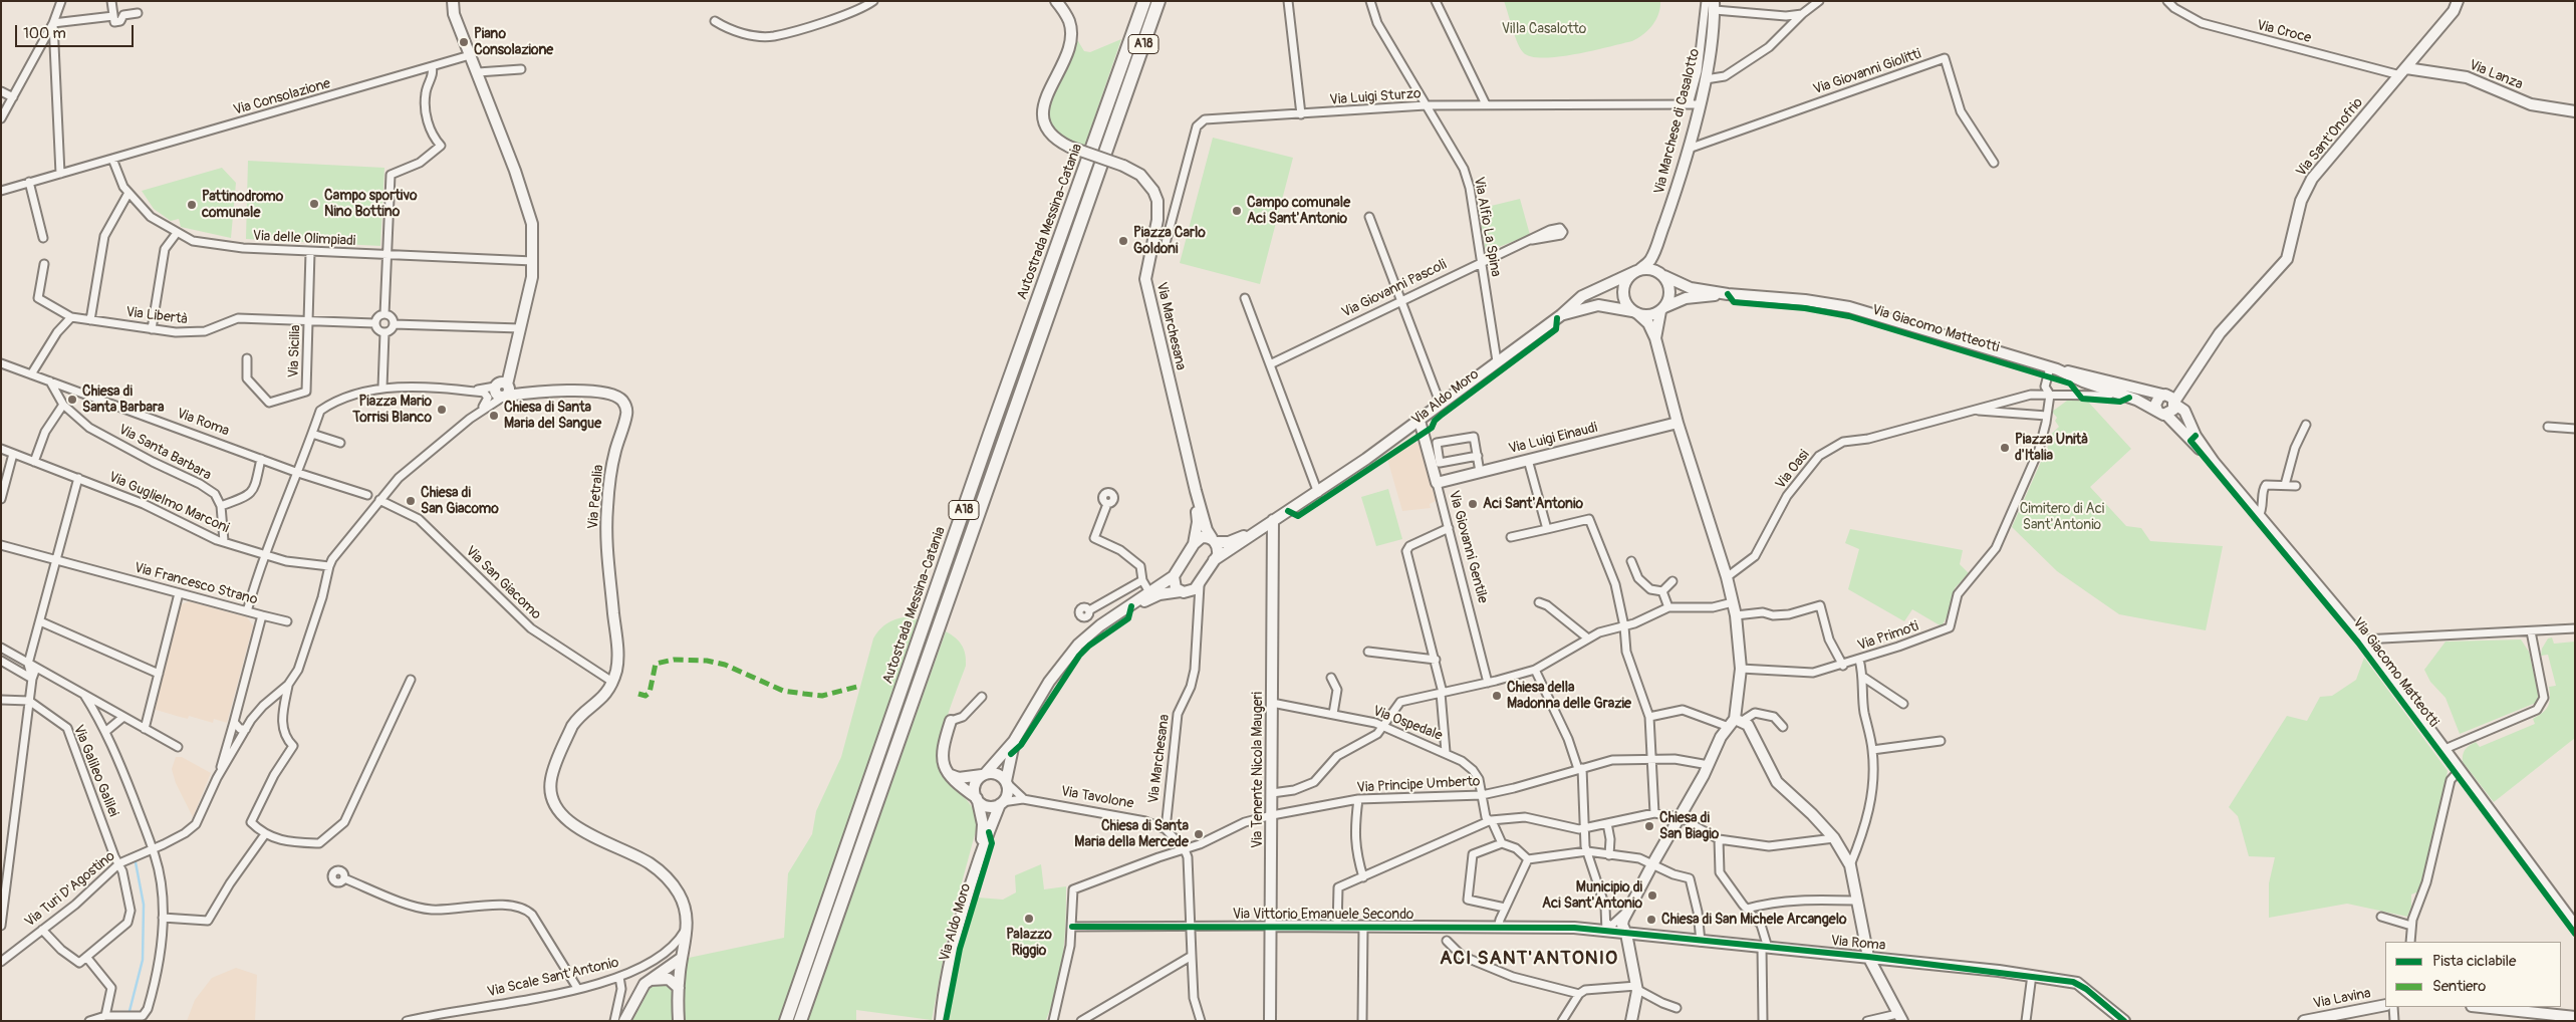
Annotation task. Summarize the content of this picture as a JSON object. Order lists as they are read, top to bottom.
{
  "streets": {
    "highway": ["A18", "Autostrada Messina-Catania"],
    "street": [
      "Via Croce",
      "Via Giovanni Giolitti",
      "Via Lanza",
      "Via Consolazione",
      "Via Luigi Sturzo",
      "Via Marchese di Casalotto",
      "Via Sant'Onofrio",
      "Via Alfio La Spina",
      "Via delle Olimpiadi",
      "Via Giovanni Pascoli",
      "Via Libertà",
      "Via Marchesana",
      "Via Giacomo Matteotti",
      "Via Sicilia",
      "Via Aldo Moro",
      "Via Roma",
      "Via Luigi Einaudi",
      "Via Santa Barbara",
      "Via Oasi",
      "Via Petralia",
      "Via Guglielmo Marconi",
      "Via Giovanni Gentile",
      "Via San Giacomo",
      "Via Francesco Strano",
      "Via Primoti",
      "Via Ospedale",
      "Via Tenente Nicola Maugeri",
      "Via Galileo Galilei",
      "Via Principe Umberto",
      "Via Tavolone",
      "Via Turi D'Agostino",
      "Via Vittorio Emanuele Secondo",
      "Via Scale Sant'Antonio",
      "Via Lavina"
    ]
  },
  "crossings": [
    ["Via Croce", "Via Lanza"],
    ["Via Croce", "Via Sant'Onofrio"],
    ["Via Giovanni Giolitti", "Via Marchese di Casalotto"],
    ["Via Lanza", "Via Sant'Onofrio"],
    ["Via Consolazione", "Via delle Olimpiadi"],
    ["Via Luigi Sturzo", "Via Marchese di Casalotto"],
    ["Via Luigi Sturzo", "Via Alfio La Spina"],
    ["Via Luigi Sturzo", "Via Marchesana"],
    ["Via Alfio La Spina", "Via Giovanni Pascoli"],
    ["Via Alfio La Spina", "Via Aldo Moro"],
    ["Via delle Olimpiadi", "Via Sicilia"],
    ["Via Libertà", "Via Sicilia"],
    ["Via Marchesana", "Via Tavolone"],
    ["Via Aldo Moro", "Via Giovanni Gentile"],
    ["Via Aldo Moro", "Via Tenente Nicola Maugeri"],
    ["Via Roma", "Via Vittorio Emanuele Secondo"],
    ["Via Luigi Einaudi", "Via Giovanni Gentile"],
    ["Via Petralia", "Via San Giacomo"],
    ["Via Guglielmo Marconi", "Via Turi D'Agostino"],
    ["Via San Giacomo", "Via Turi D'Agostino"],
    ["Via Francesco Strano", "Via Turi D'Agostino"],
    ["Via Ospedale", "Via Tenente Nicola Maugeri"],
    ["Via Ospedale", "Via Principe Umberto"],
    ["Via Tenente Nicola Maugeri", "Via Principe Umberto"],
    ["Via Tenente Nicola Maugeri", "Via Vittorio Emanuele Secondo"],
    ["Via Galileo Galilei", "Via Turi D'Agostino"],
    ["Via Principe Umberto", "Via Vittorio Emanuele Secondo"]
  ],
  "districts": ["ACI SANT'ANTONIO"],
  "parks": ["Villa Casalotto", "Cimitero di Aci Sant'Antonio"],
  "places": [
    "Piano Consolazione",
    "Campo sportivo Nino Bottino",
    "Pattinodromo comunale",
    "Campo comunale Aci Sant'Antonio",
    "Piazza Carlo Goldoni",
    "Chiesa di Santa Barbara",
    "Piazza Mario Torrisi Blanco",
    "Chiesa di Santa Maria del Sangue",
    "Piazza Unità d'Italia",
    "Chiesa di San Giacomo",
    "Aci Sant'Antonio",
    "Chiesa della Madonna delle Grazie",
    "Chiesa di San Biagio",
    "Chiesa di Santa Maria della Mercede",
    "Municipio di Aci Sant'Antonio",
    "Palazzo Riggio",
    "Chiesa di San Michele Arcangelo"
  ],
  "legend": ["Pista ciclabile", "Sentiero"],
  "scale_bar": "100 m"
}
